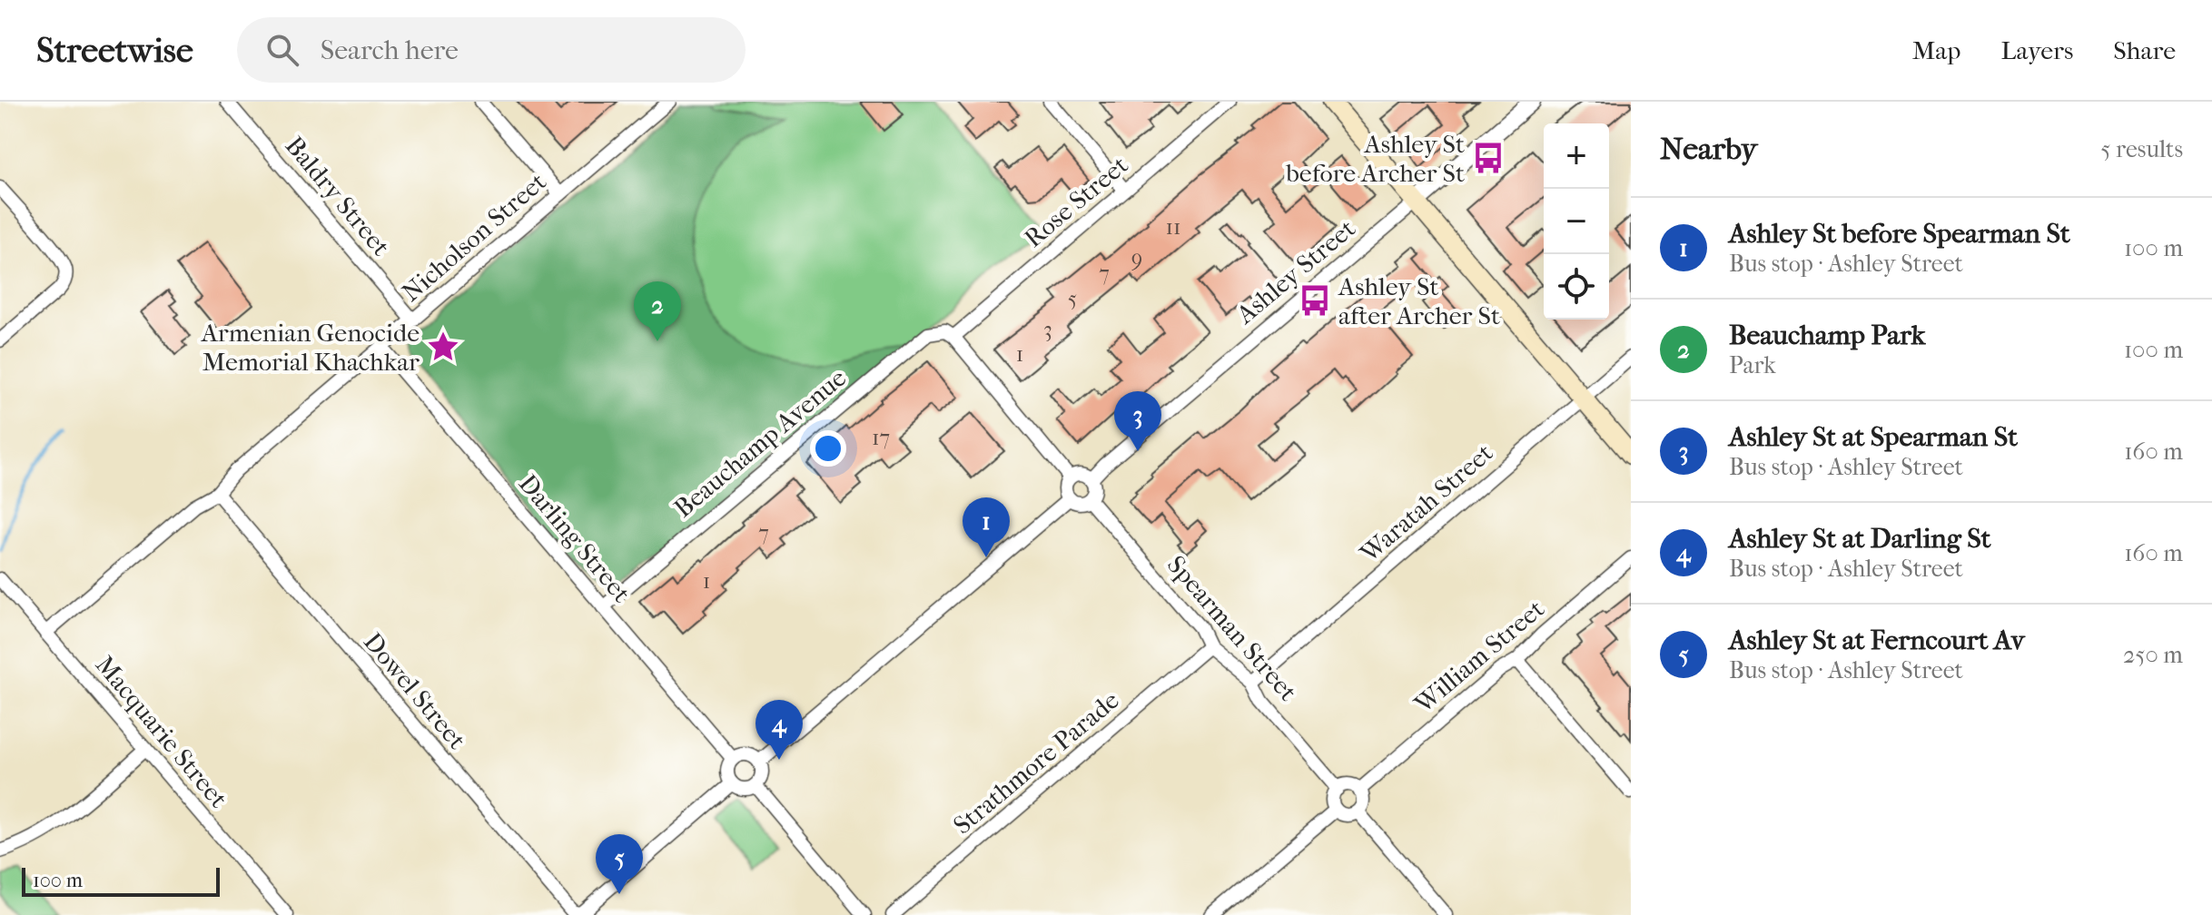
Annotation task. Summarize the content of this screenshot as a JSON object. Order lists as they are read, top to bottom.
{
  "streets": {
    "street": [
      "Baldry Street",
      "Rose Street",
      "Nicholson Street",
      "Ashley Street",
      "Beauchamp Avenue",
      "Waratah Street",
      "Darling Street",
      "Spearman Street",
      "William Street",
      "Dowel Street",
      "Macquarie Street",
      "Strathmore Parade"
    ]
  },
  "crossings": [
    ["Baldry Street", "Nicholson Street"],
    ["Rose Street", "Beauchamp Avenue"],
    ["Nicholson Street", "Darling Street"],
    ["Nicholson Street", "Dowel Street"],
    ["Nicholson Street", "Macquarie Street"],
    ["Ashley Street", "Spearman Street"],
    ["Beauchamp Avenue", "Darling Street"],
    ["Waratah Street", "Spearman Street"],
    ["Spearman Street", "William Street"],
    ["Spearman Street", "Strathmore Parade"]
  ],
  "places": {
    "bus stop": ["Ashley St before Archer St", "Ashley St after Archer St"],
    "place": ["Armenian Genocide Memorial Khachkar"]
  },
  "house_numbers": [
    "11",
    "9",
    "7",
    "5",
    "3",
    "1",
    "17",
    "7",
    "1"
  ],
  "scale_bar": "100 m",
  "page": {
    "header": "Streetwise",
    "search": "Search here",
    "nav": ["Map", "Layers", "Share"],
    "heading": ["Nearby", "5 results"],
    "map_buttons": ["+", "−"],
    "list": [
      {
        "mark": "1",
        "name": "Ashley St before Spearman St",
        "note": "Bus stop · Ashley Street",
        "value": "100 m"
      },
      {
        "mark": "2",
        "name": "Beauchamp Park",
        "note": "Park",
        "value": "100 m"
      },
      {
        "mark": "3",
        "name": "Ashley St at Spearman St",
        "note": "Bus stop · Ashley Street",
        "value": "160 m"
      },
      {
        "mark": "4",
        "name": "Ashley St at Darling St",
        "note": "Bus stop · Ashley Street",
        "value": "160 m"
      },
      {
        "mark": "5",
        "name": "Ashley St at Ferncourt Av",
        "note": "Bus stop · Ashley Street",
        "value": "250 m"
      }
    ],
    "pins": [
      "2",
      "3",
      "1",
      "4",
      "5"
    ],
    "scale": "100 m"
  }
}
